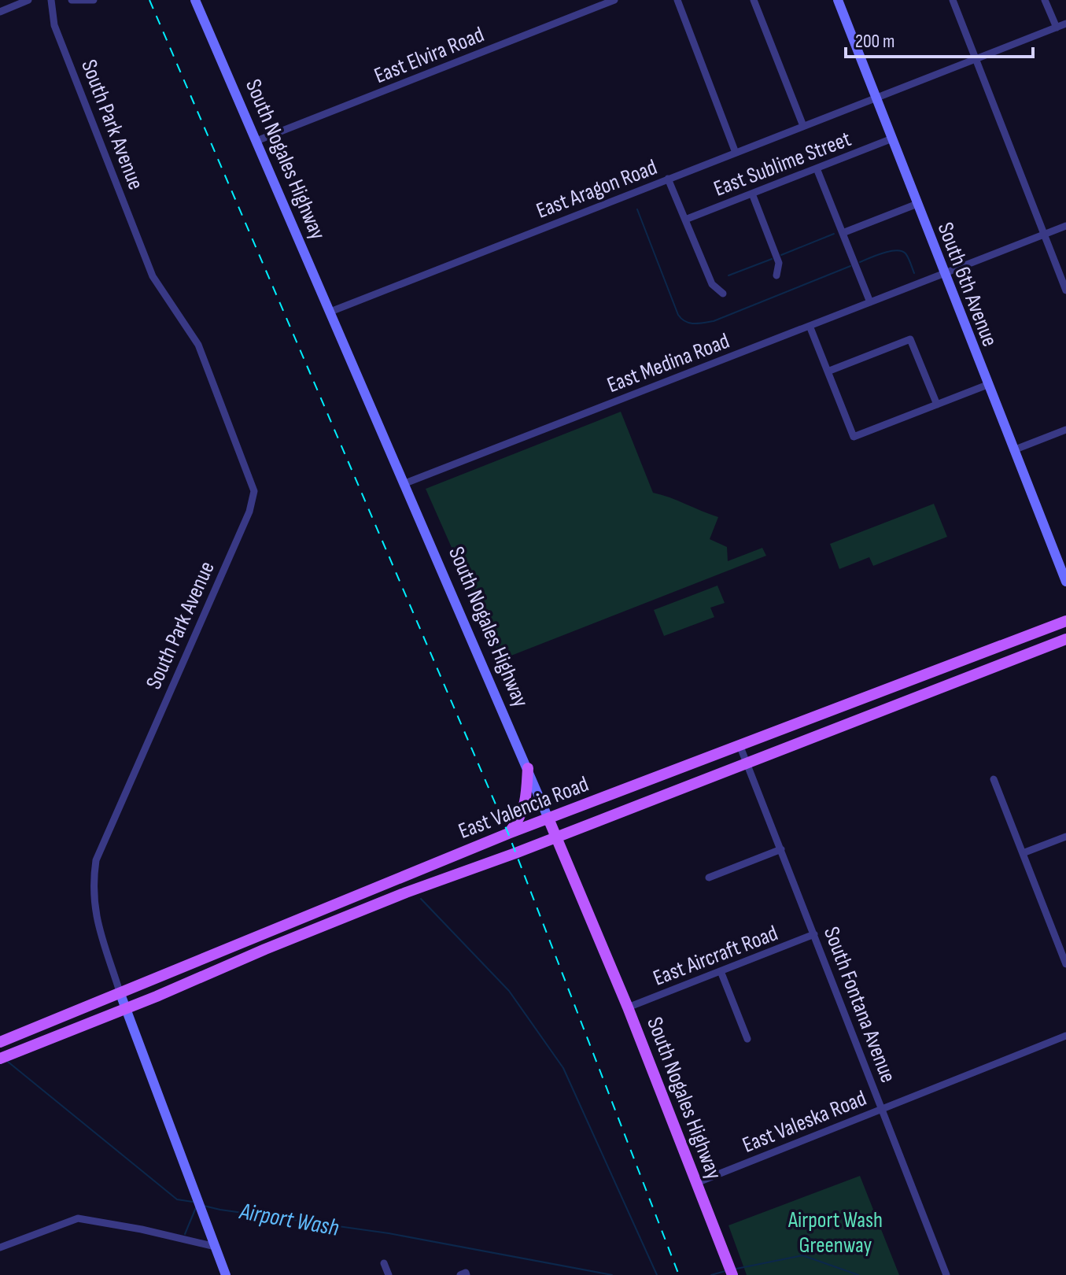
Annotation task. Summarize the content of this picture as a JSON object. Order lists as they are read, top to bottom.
{
  "streets": {
    "main road": [
      "South Park Avenue",
      "South Nogales Highway",
      "South 6th Avenue",
      "East Valencia Road"
    ],
    "street": [
      "East Elvira Road",
      "East Sublime Street",
      "East Aragon Road",
      "East Medina Road",
      "East Aircraft Road",
      "South Fontana Avenue",
      "East Valeska Road"
    ]
  },
  "crossings": [
    ["East Elvira Road", "South Nogales Highway"],
    ["South Park Avenue", "East Valencia Road"],
    ["South Nogales Highway", "East Aragon Road"],
    ["South Nogales Highway", "East Medina Road"],
    ["South Nogales Highway", "East Valencia Road"],
    ["South Nogales Highway", "East Aircraft Road"],
    ["South Nogales Highway", "East Valeska Road"],
    ["East Sublime Street", "South 6th Avenue"],
    ["East Aragon Road", "South 6th Avenue"],
    ["South 6th Avenue", "East Medina Road"],
    ["East Valencia Road", "South Fontana Avenue"],
    ["East Aircraft Road", "South Fontana Avenue"],
    ["South Fontana Avenue", "East Valeska Road"]
  ],
  "water": ["Airport Wash"],
  "parks": ["Airport Wash Greenway"],
  "scale_bar": "200 m"
}
